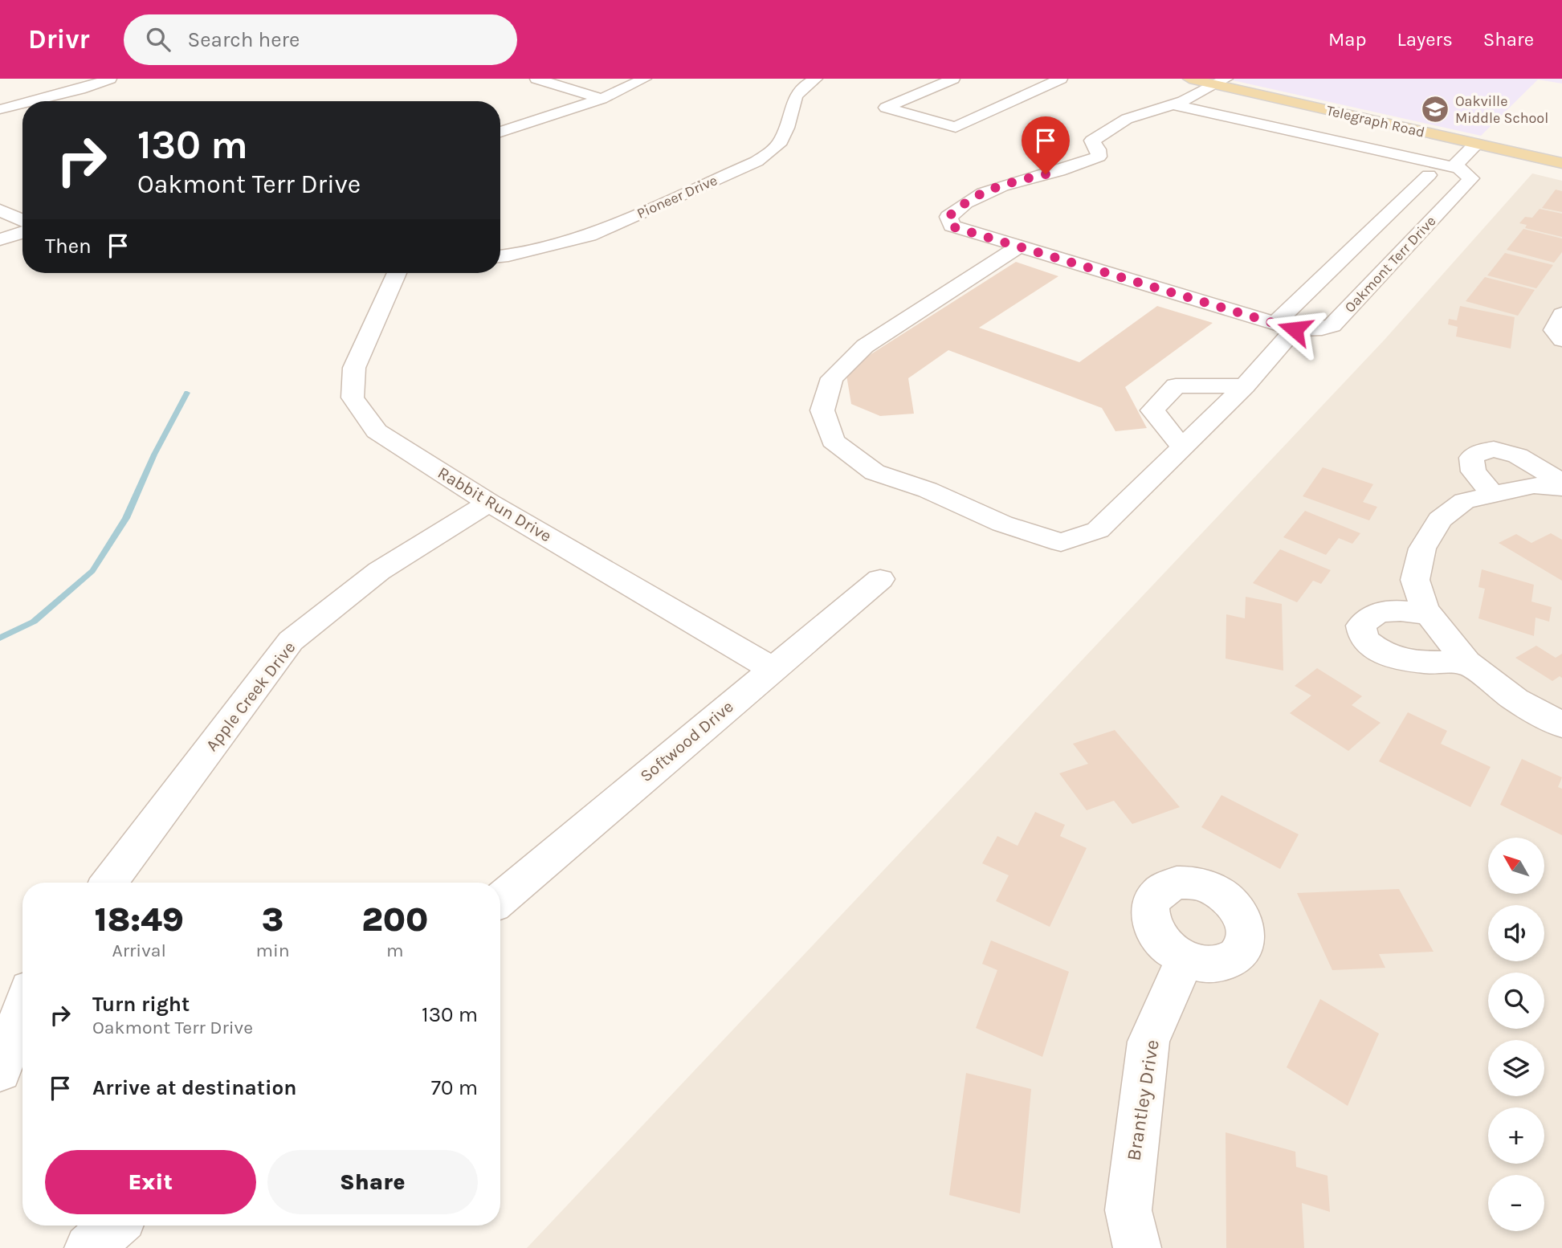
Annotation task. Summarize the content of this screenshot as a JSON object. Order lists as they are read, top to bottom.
{
  "streets": {
    "main road": ["Telegraph Road"],
    "street": [
      "Pioneer Drive",
      "Oakmont Terr Drive",
      "Rabbit Run Drive",
      "Apple Creek Drive",
      "Softwood Drive",
      "Brantley Drive"
    ]
  },
  "crossings": [
    ["Telegraph Road", "Oakmont Terr Drive"],
    ["Rabbit Run Drive", "Apple Creek Drive"],
    ["Rabbit Run Drive", "Softwood Drive"]
  ],
  "places": {
    "school or university": ["Oakville Middle School"]
  },
  "north": "top left",
  "page": {
    "header": "Drivr",
    "search": "Search here",
    "nav": ["Map", "Layers", "Share"],
    "turn": ["130 m", "Oakmont Terr Drive"],
    "then": "Then",
    "map_buttons": ["+", "−"],
    "eta": [
      "18:49",
      "Arrival",
      "3",
      "min",
      "200",
      "m"
    ],
    "list": [
      {
        "name": "Turn right",
        "note": "Oakmont Terr Drive",
        "value": "130 m"
      },
      {
        "name": "Arrive at destination",
        "value": "70 m"
      }
    ],
    "buttons": ["Exit", "Share"]
  }
}
